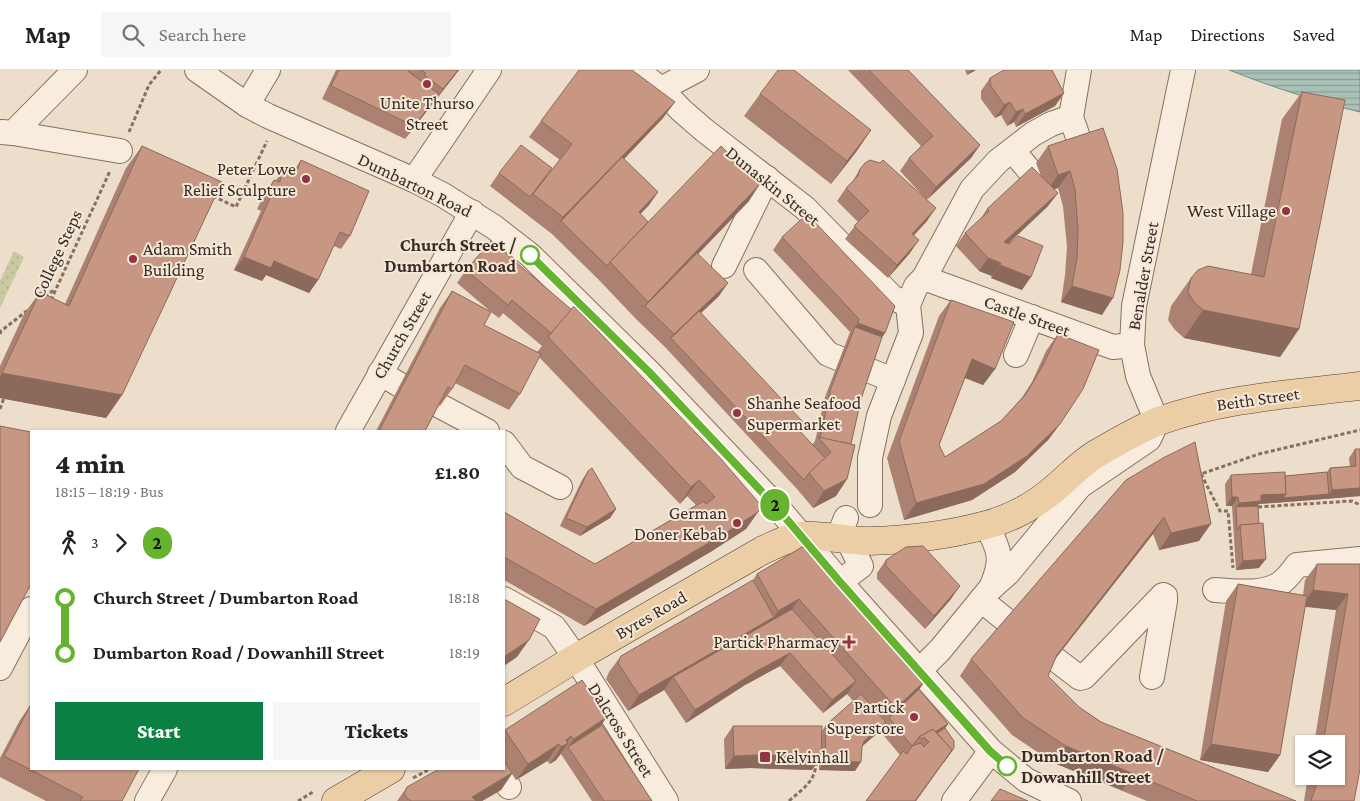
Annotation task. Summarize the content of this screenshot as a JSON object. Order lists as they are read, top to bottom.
{
  "streets": {
    "main road": ["Beith Street", "Byres Road"],
    "street": [
      "Dumbarton Road",
      "Dunaskin Street",
      "Benalder Street",
      "Castle Street",
      "Church Street",
      "Dalcross Street"
    ],
    "path": ["College Steps"]
  },
  "crossings": [
    ["Dumbarton Road", "Church Street"],
    ["Dumbarton Road", "Beith Street"],
    ["Dumbarton Road", "Byres Road"],
    ["Benalder Street", "Castle Street"],
    ["Benalder Street", "Beith Street"],
    ["Beith Street", "Byres Road"],
    ["Byres Road", "Dalcross Street"]
  ],
  "places": {
    "other": [
      "Unite Thurso Street",
      "Peter Lowe Relief Sculpture",
      "West Village",
      "Church Street / Dumbarton Road",
      "Adam Smith Building",
      "Shanhe Seafood Supermarket",
      "German Doner Kebab",
      "Partick Superstore",
      "Dumbarton Road / Dowanhill Street"
    ],
    "health": ["Partick Pharmacy"],
    "transit": ["Kelvinhall"]
  },
  "lines": ["bus line 2"],
  "page": {
    "header": "Map",
    "search": "Search here",
    "nav": ["Map", "Directions", "Saved"],
    "on_map": "2",
    "heading": ["4 min", "18:15 – 18:19 · Bus", "£1.80"],
    "legs": ["3", "2"],
    "list": [
      {
        "name": "Church Street / Dumbarton Road",
        "value": "18:18"
      },
      {
        "name": "Dumbarton Road / Dowanhill Street",
        "value": "18:19"
      }
    ],
    "buttons": ["Start", "Tickets"]
  }
}
